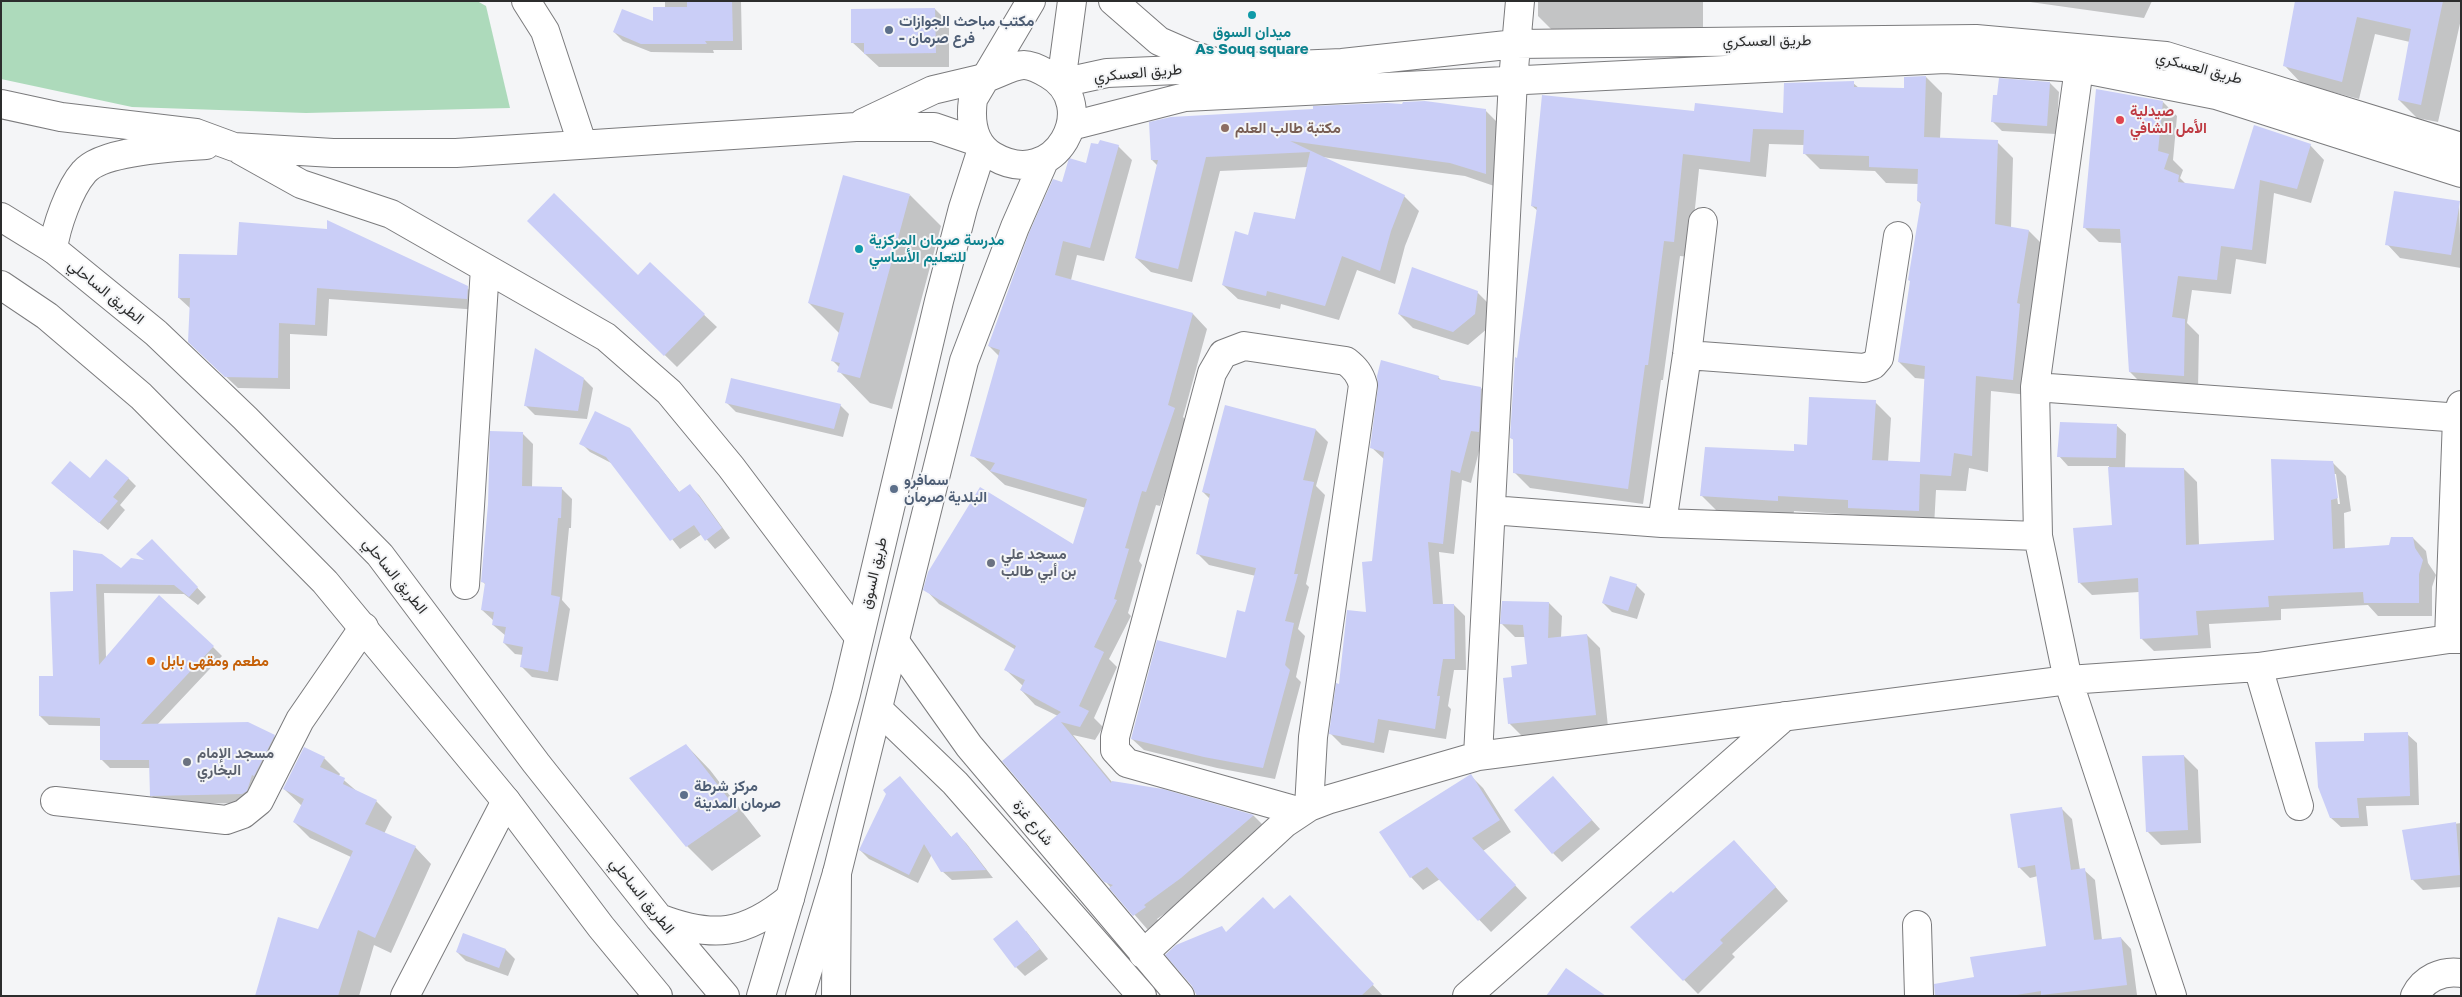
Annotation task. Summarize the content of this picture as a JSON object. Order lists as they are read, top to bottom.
{
  "streets": {
    "main road": [
      "طريق العسكري",
      "الطريق الساحلي",
      "طريق السوق",
      "شارع غزة"
    ]
  },
  "crossings": [
    ["طريق العسكري", "طريق السوق"]
  ],
  "places": [
    "ميدان السوق As Souq square",
    "مكتب مباحث الجوازات - فرع صرمان",
    "صيدلية الأمل الشافي",
    "مكتبة طالب العلم",
    "مدرسة صرمان المركزية للتعليم الأساسي",
    "سمافرو البلدية صرمان",
    "مسجد علي بن أبي طالب",
    "مطعم ومقهى بابل",
    "مسجد الإمام البخاري",
    "مركز شرطة صرمان المدينة"
  ]
}
